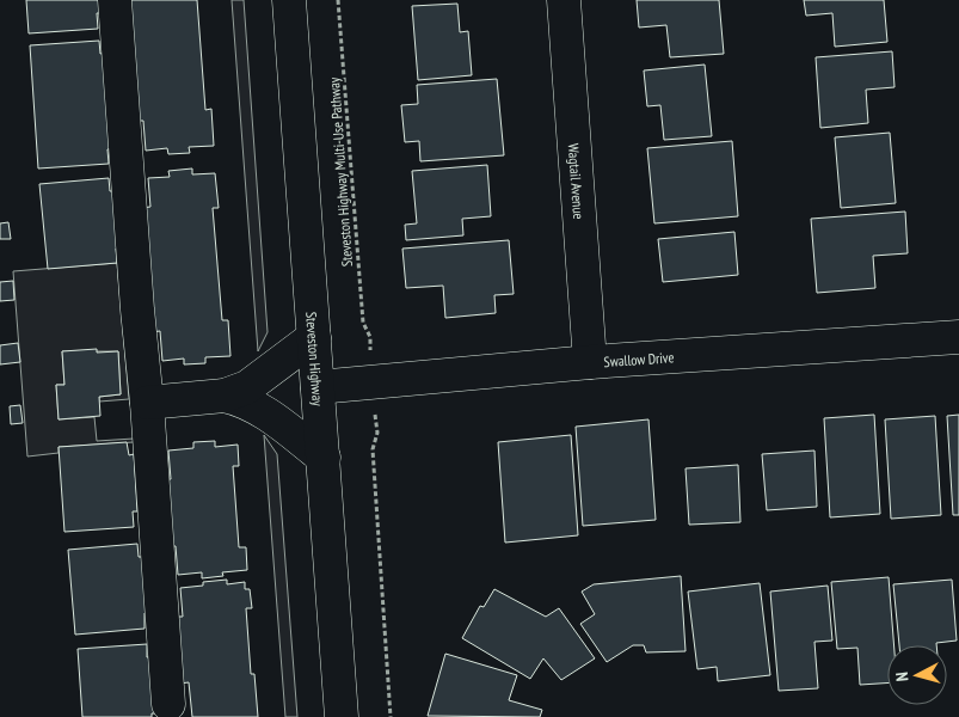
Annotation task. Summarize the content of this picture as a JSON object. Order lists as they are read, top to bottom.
{
  "streets": {
    "street": ["Wagtail Avenue", "Steveston Highway", "Swallow Drive"],
    "path": ["Steveston Highway Multi-Use Pathway"]
  },
  "crossings": [
    ["Wagtail Avenue", "Swallow Drive"],
    ["Steveston Highway", "Swallow Drive"]
  ],
  "north": "left"
}
